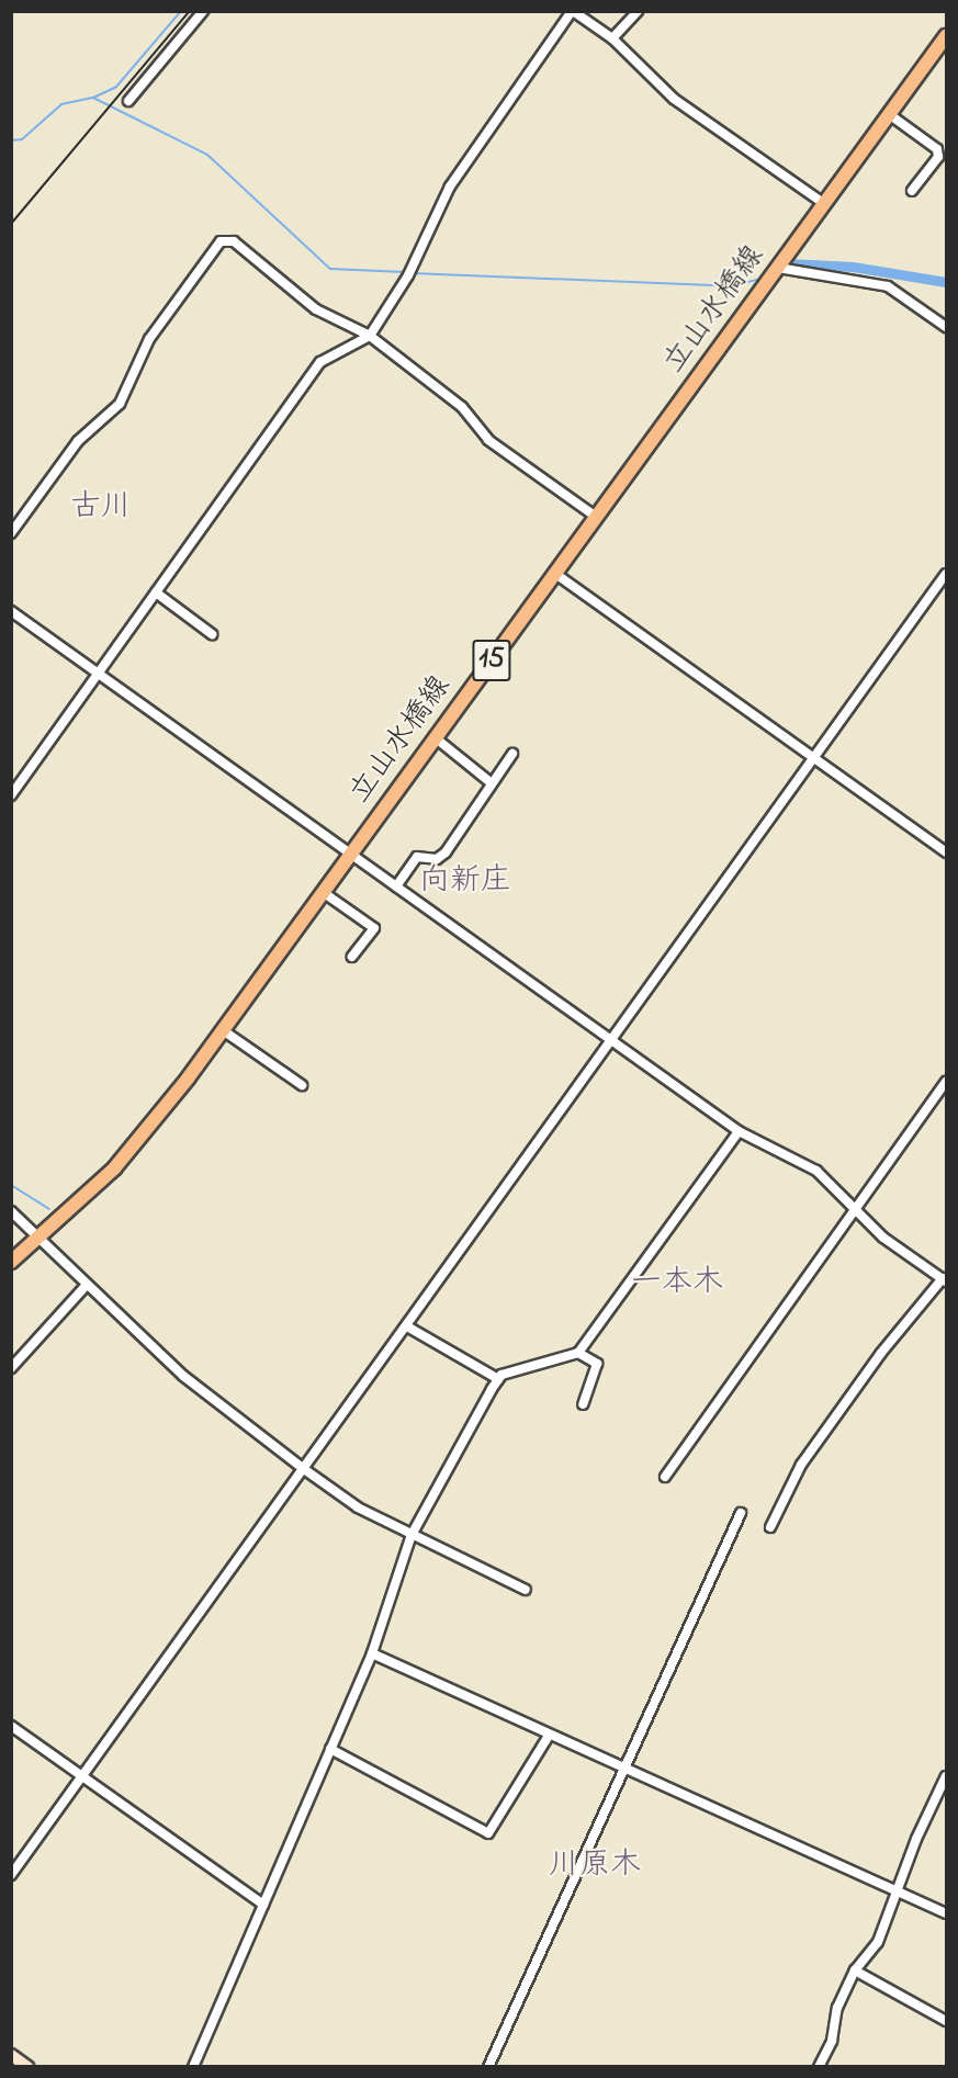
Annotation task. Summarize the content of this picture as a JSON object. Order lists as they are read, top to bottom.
{
  "streets": {
    "main road": ["立山水橋線", "15"]
  },
  "districts": [
    "古川",
    "向新庄",
    "一本木",
    "川原木"
  ]
}
